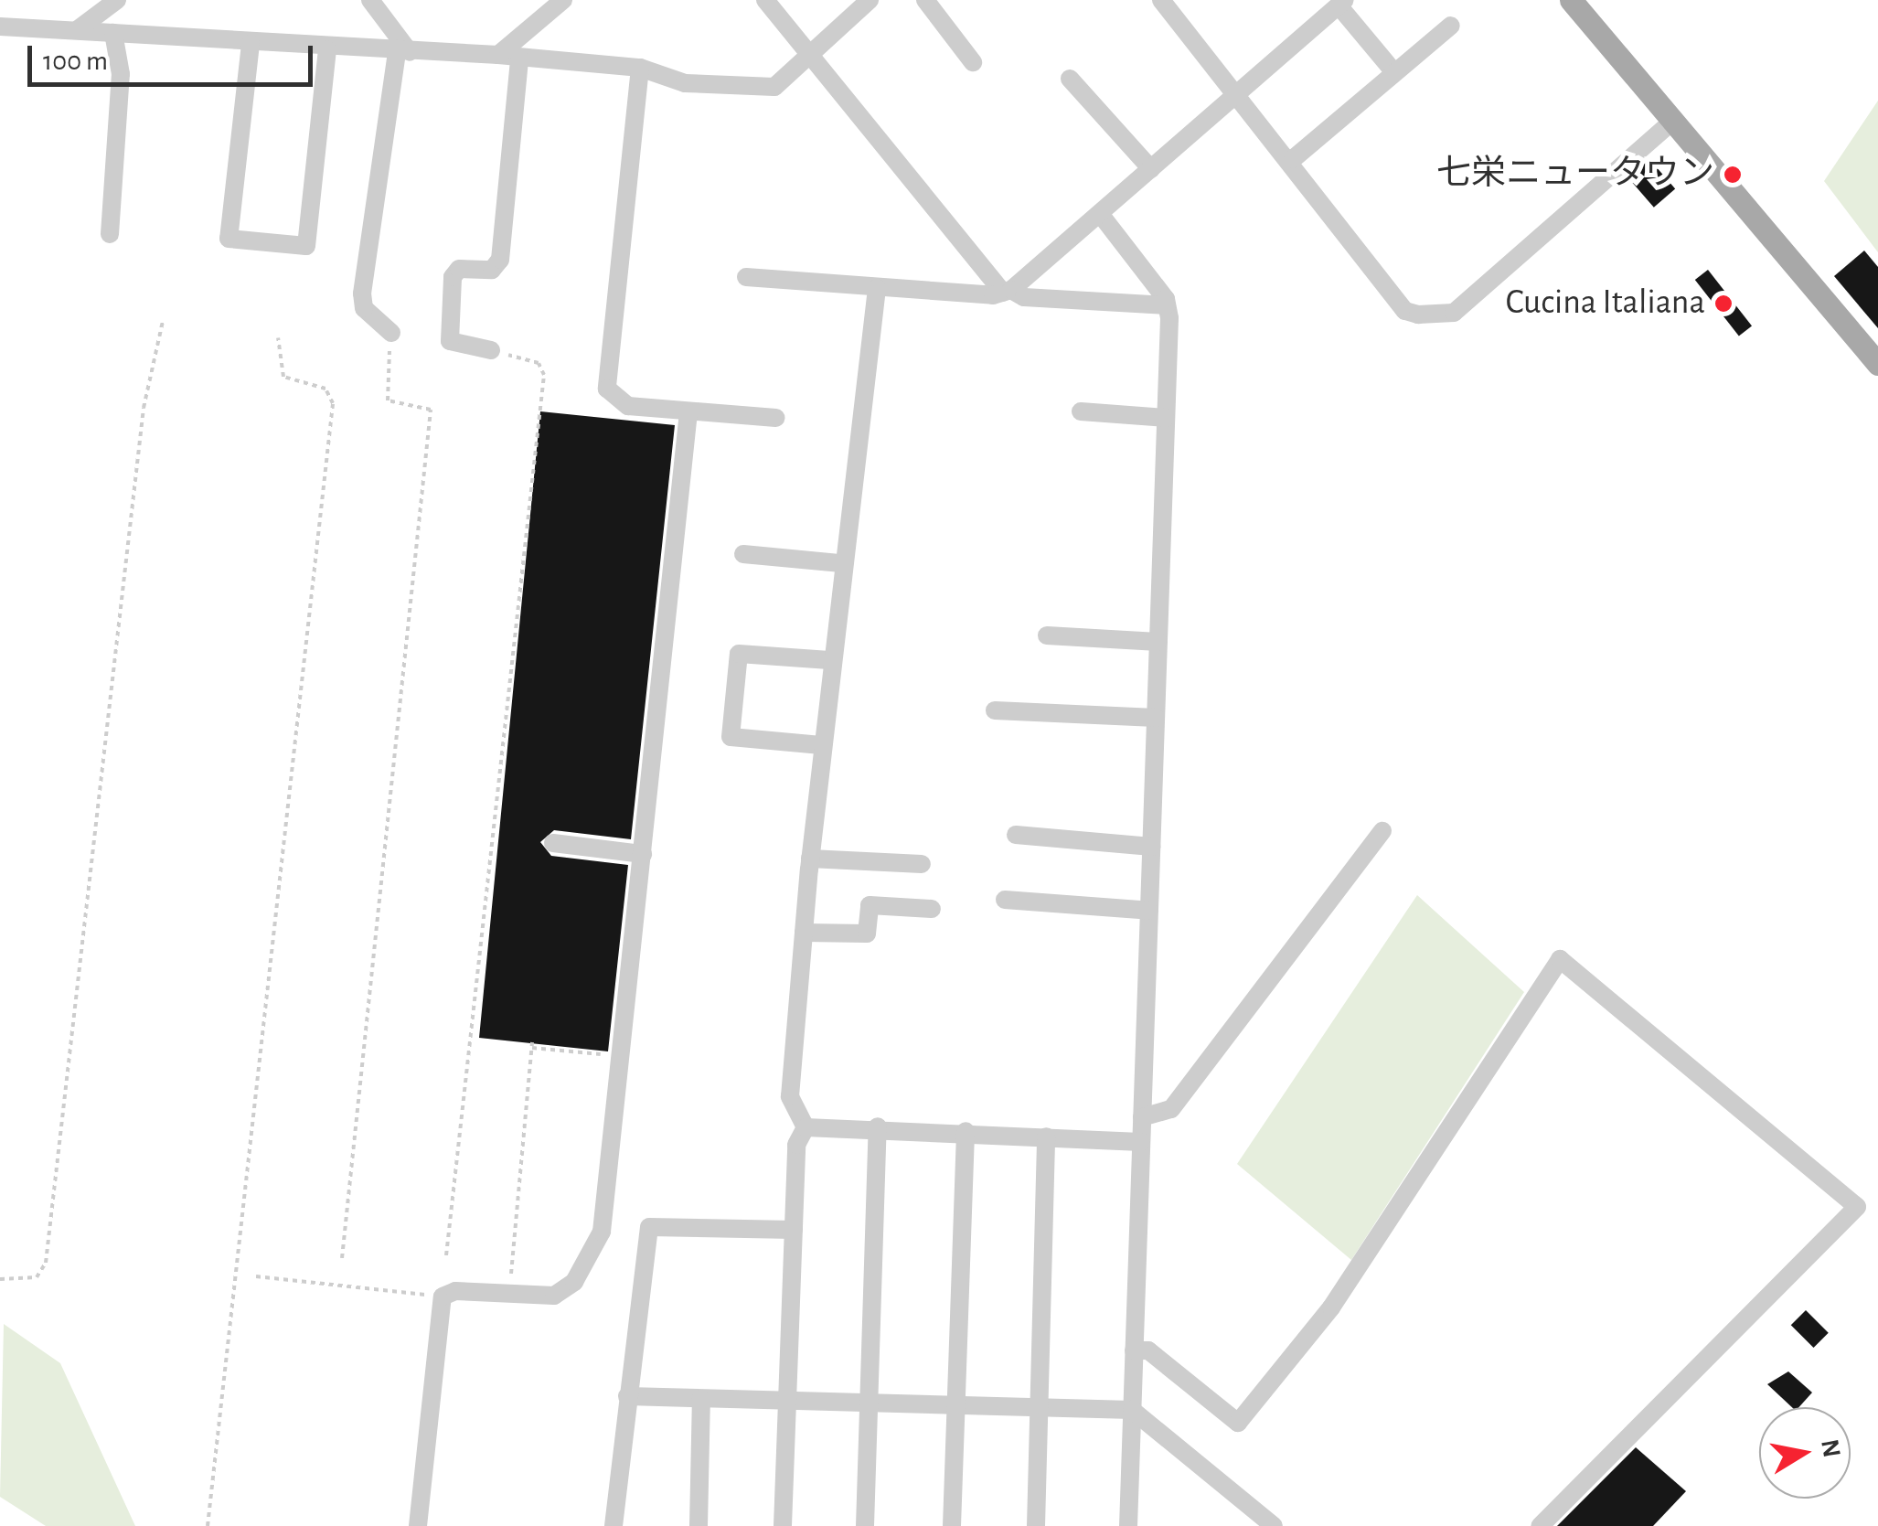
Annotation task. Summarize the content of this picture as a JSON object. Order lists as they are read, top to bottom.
{
  "places": ["七栄ニュータウン", "Cucina Italiana"],
  "scale_bar": "100 m",
  "north": "right"
}
